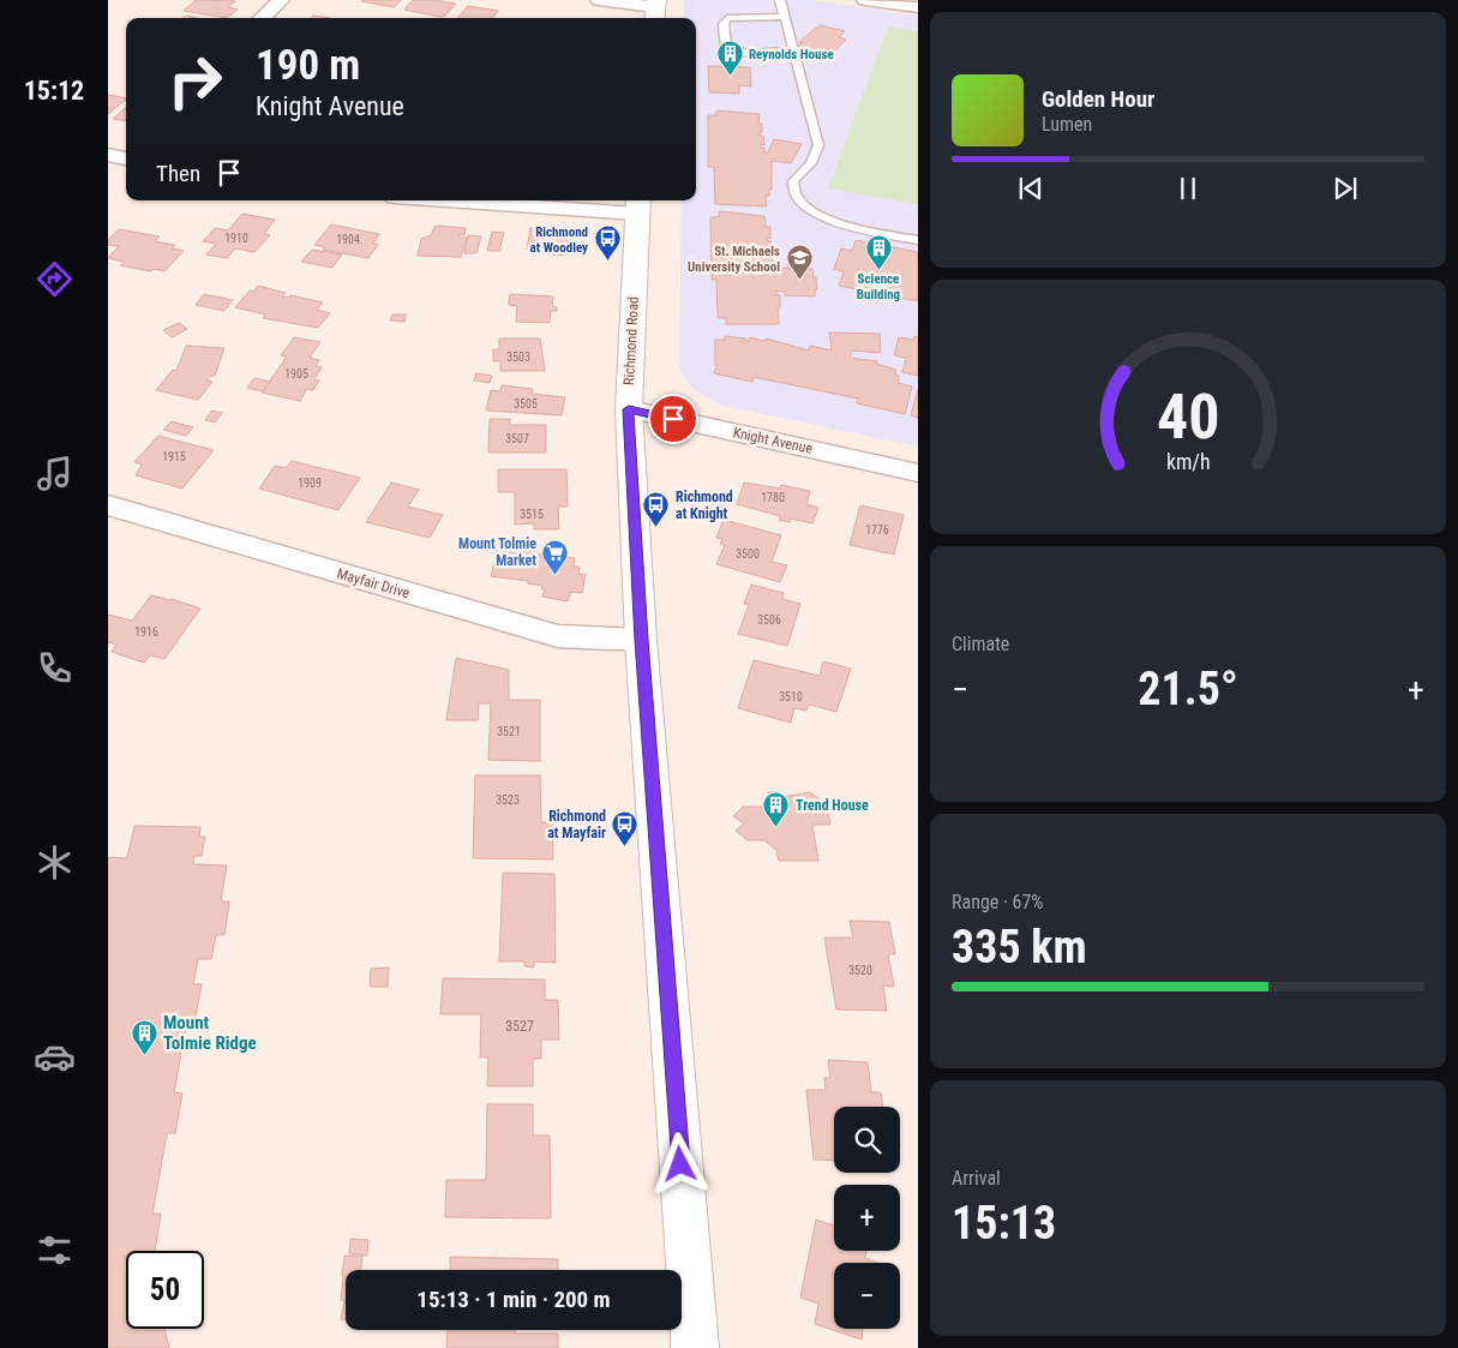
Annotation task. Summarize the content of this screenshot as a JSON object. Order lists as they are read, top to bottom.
{
  "streets": {
    "main road": ["Richmond Road"],
    "street": ["Knight Avenue", "Mayfair Drive"]
  },
  "crossings": [
    ["Richmond Road", "Knight Avenue"],
    ["Richmond Road", "Mayfair Drive"]
  ],
  "places": {
    "building": [
      "Reynolds House",
      "Science Building",
      "Trend House",
      "Mount Tolmie Ridge"
    ],
    "bus stop": ["Richmond at Woodley", "Richmond at Knight", "Richmond at Mayfair"],
    "school or university": ["St. Michaels University School"],
    "supermarket": ["Mount Tolmie Market"]
  },
  "house_numbers": [
    "1910",
    "1904",
    "3503",
    "1905",
    "3505",
    "3507",
    "1915",
    "1909",
    "1780",
    "3515",
    "1776",
    "3500",
    "3506",
    "1916",
    "3510",
    "3521",
    "3523",
    "3520",
    "3527"
  ],
  "page": {
    "tabs": "15:12",
    "turn": ["190 m", "Knight Avenue"],
    "song": ["Golden Hour", "Lumen"],
    "then": "Then",
    "tile": [
      "Climate",
      ["Range · 67%", "335 km"],
      ["Arrival", "15:13"]
    ],
    "heat": ["−", "21.5°", "+"],
    "map_buttons": ["+", "−"],
    "limit": "50",
    "trip": "15:13 · 1 min · 200 m",
    "gauge": ["40", "km/h"]
  }
}
